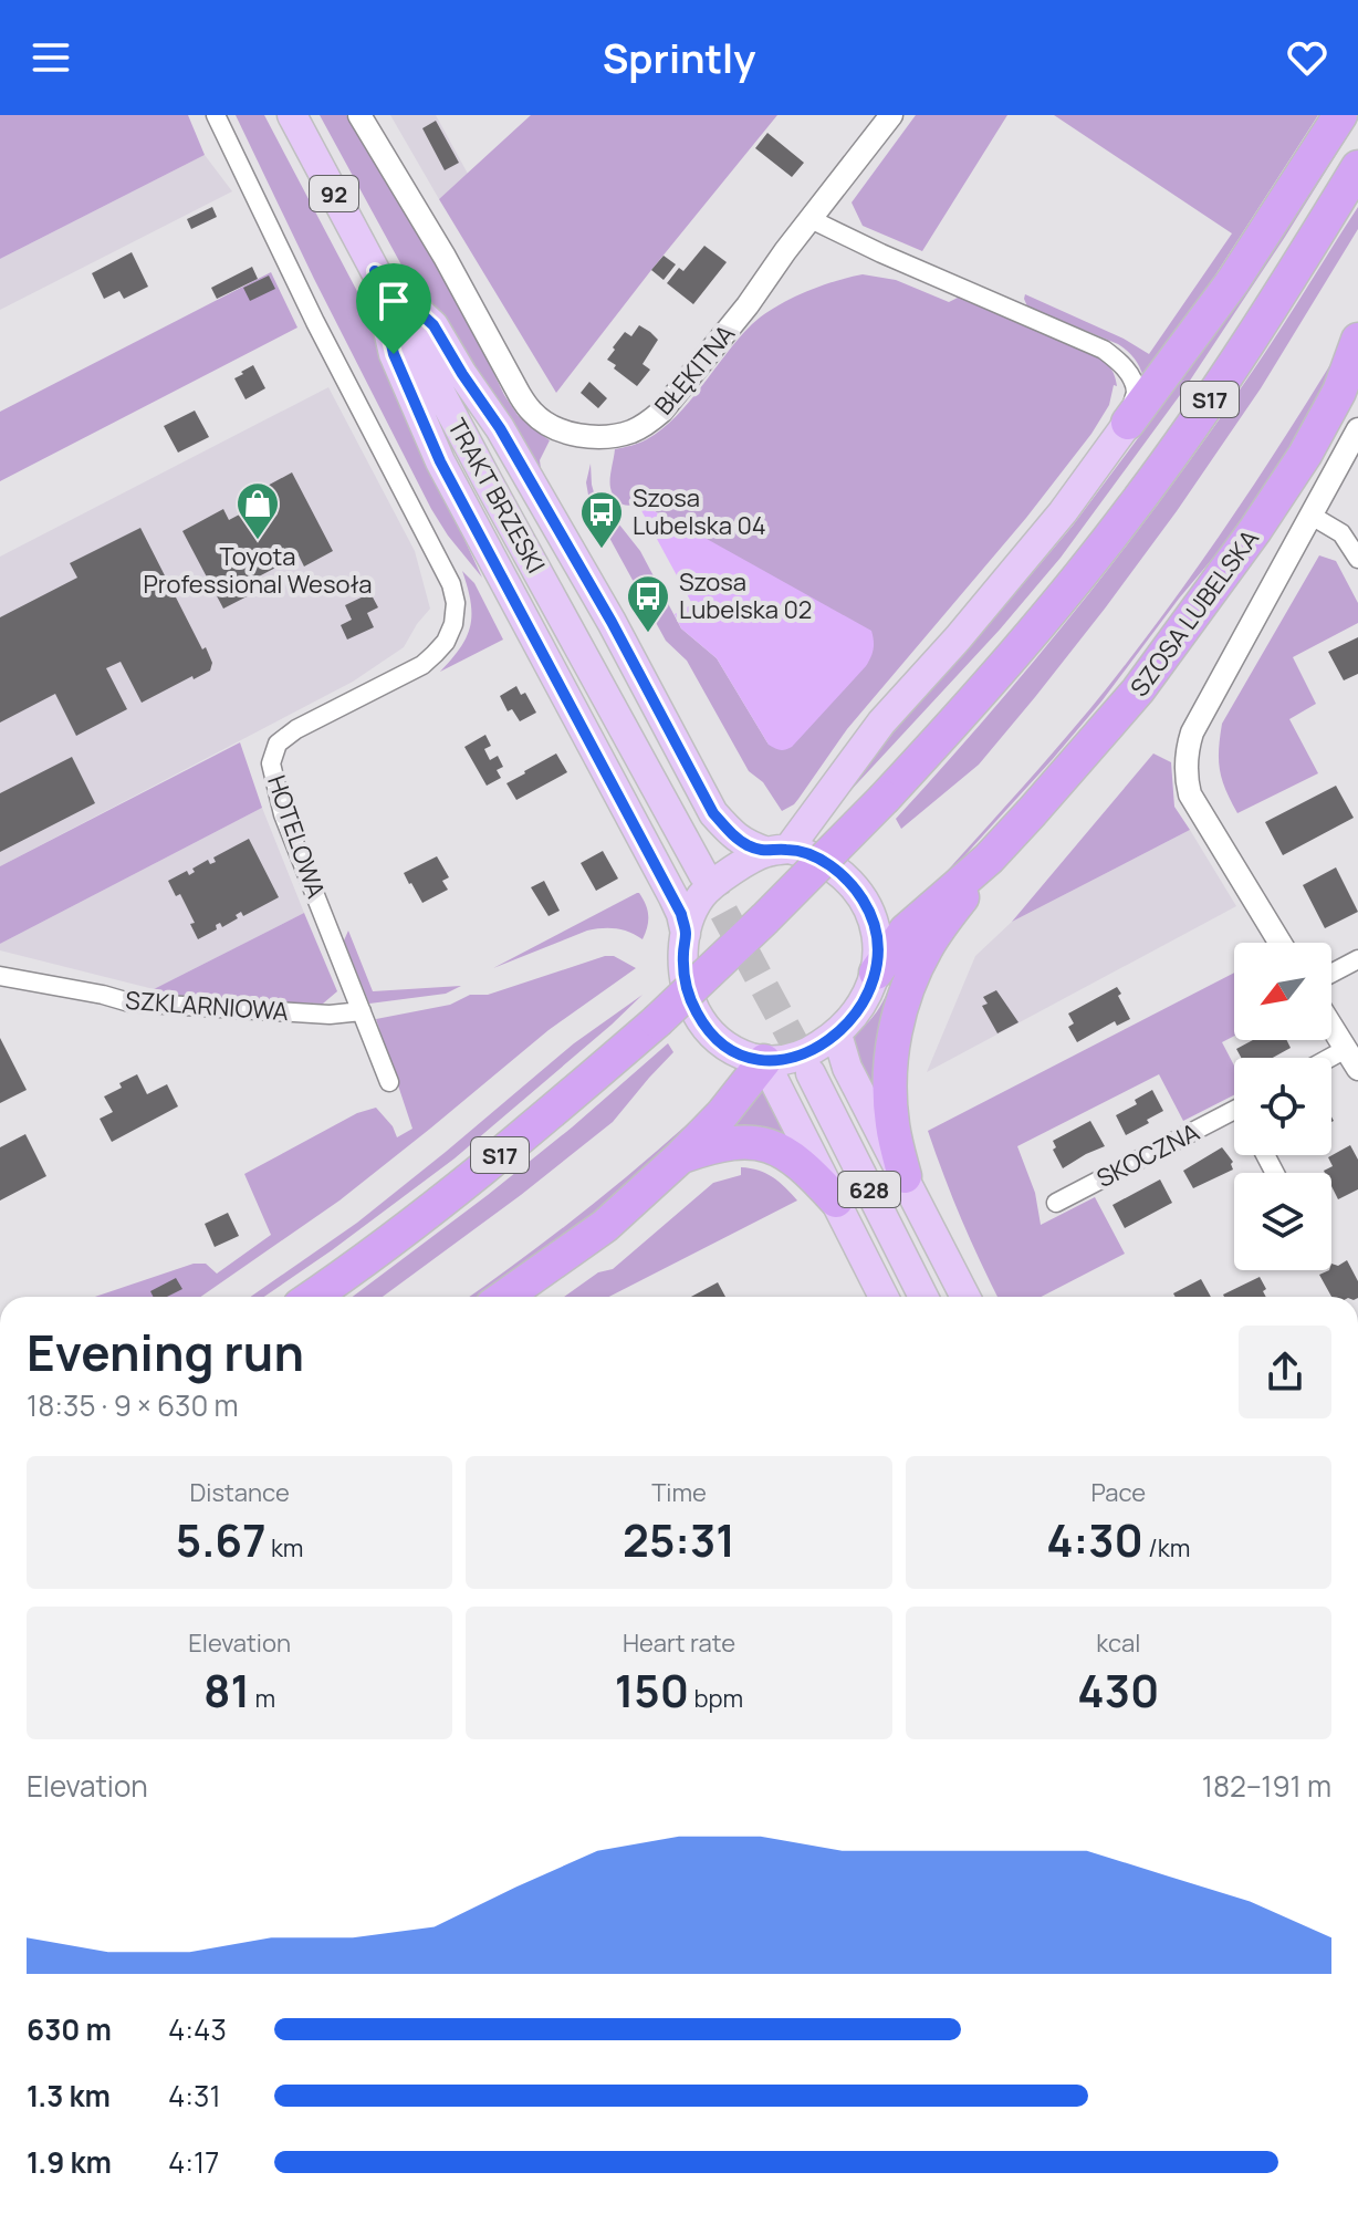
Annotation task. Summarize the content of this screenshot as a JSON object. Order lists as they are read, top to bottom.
{
  "streets": {
    "highway": ["S17", "SZOSA LUBELSKA"],
    "main road": ["92", "TRAKT BRZESKI", "628"],
    "street": [
      "BŁĘKITNA",
      "HOTELOWA",
      "SZKLARNIOWA",
      "SKOCZNA"
    ]
  },
  "crossings": [
    ["HOTELOWA", "SZKLARNIOWA"]
  ],
  "places": {
    "shop": ["Toyota Professional Wesoła"],
    "bus stop": ["Szosa Lubelska 04", "Szosa Lubelska 02"]
  },
  "north": "bottom left",
  "page": {
    "header": "Sprintly",
    "heading": ["Evening run", "18:35 · 9 × 630 m"],
    "stats": [
      ["Distance", "5.67 km"],
      ["Time", "25:31"],
      ["Pace", "4:30 /km"],
      ["Elevation", "81 m"],
      ["Heart rate", "150 bpm"],
      ["kcal", "430"]
    ],
    "chart": ["Elevation", "182–191 m"],
    "list": [
      {
        "name": "630 m",
        "note": "4:43"
      },
      {
        "name": "1.3 km",
        "note": "4:31"
      },
      {
        "name": "1.9 km",
        "note": "4:17"
      }
    ]
  }
}
